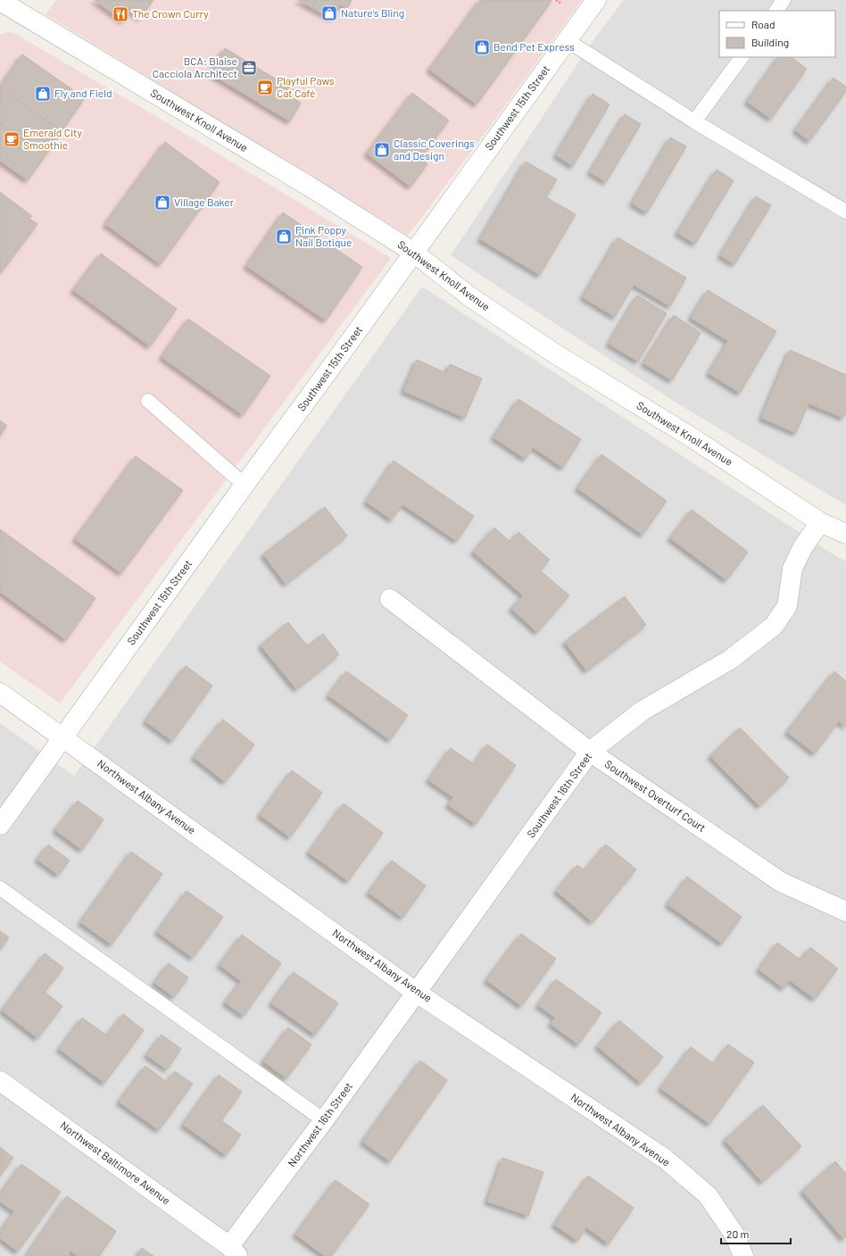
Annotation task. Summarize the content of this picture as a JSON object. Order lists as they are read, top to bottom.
{
  "streets": {
    "street": [
      "Southwest 15th Street",
      "Southwest Knoll Avenue",
      "Southwest 16th Street",
      "Southwest Overturf Court",
      "Northwest Albany Avenue",
      "Northwest 16th Street",
      "Northwest Baltimore Avenue"
    ]
  },
  "crossings": [
    ["Southwest 15th Street", "Southwest Knoll Avenue"],
    ["Southwest 15th Street", "Northwest Albany Avenue"],
    ["Southwest Knoll Avenue", "Southwest 16th Street"],
    ["Southwest 16th Street", "Southwest Overturf Court"],
    ["Southwest 16th Street", "Northwest Albany Avenue"],
    ["Southwest 16th Street", "Northwest 16th Street"],
    ["Northwest Albany Avenue", "Northwest 16th Street"],
    ["Northwest 16th Street", "Northwest Baltimore Avenue"]
  ],
  "places": {
    "shop": [
      "Nature's Bling",
      "Bend Pet Express",
      "Fly and Field",
      "Classic Coverings and Design",
      "Village Baker",
      "Pink Poppy Nail Botique"
    ],
    "restaurant": ["The Crown Curry"],
    "office": ["BCA: Blaise Cacciola Architect"],
    "cafe": ["Playful Paws Cat Café", "Emerald City Smoothie"]
  },
  "legend": ["Road", "Building"],
  "scale_bar": "20 m"
}
